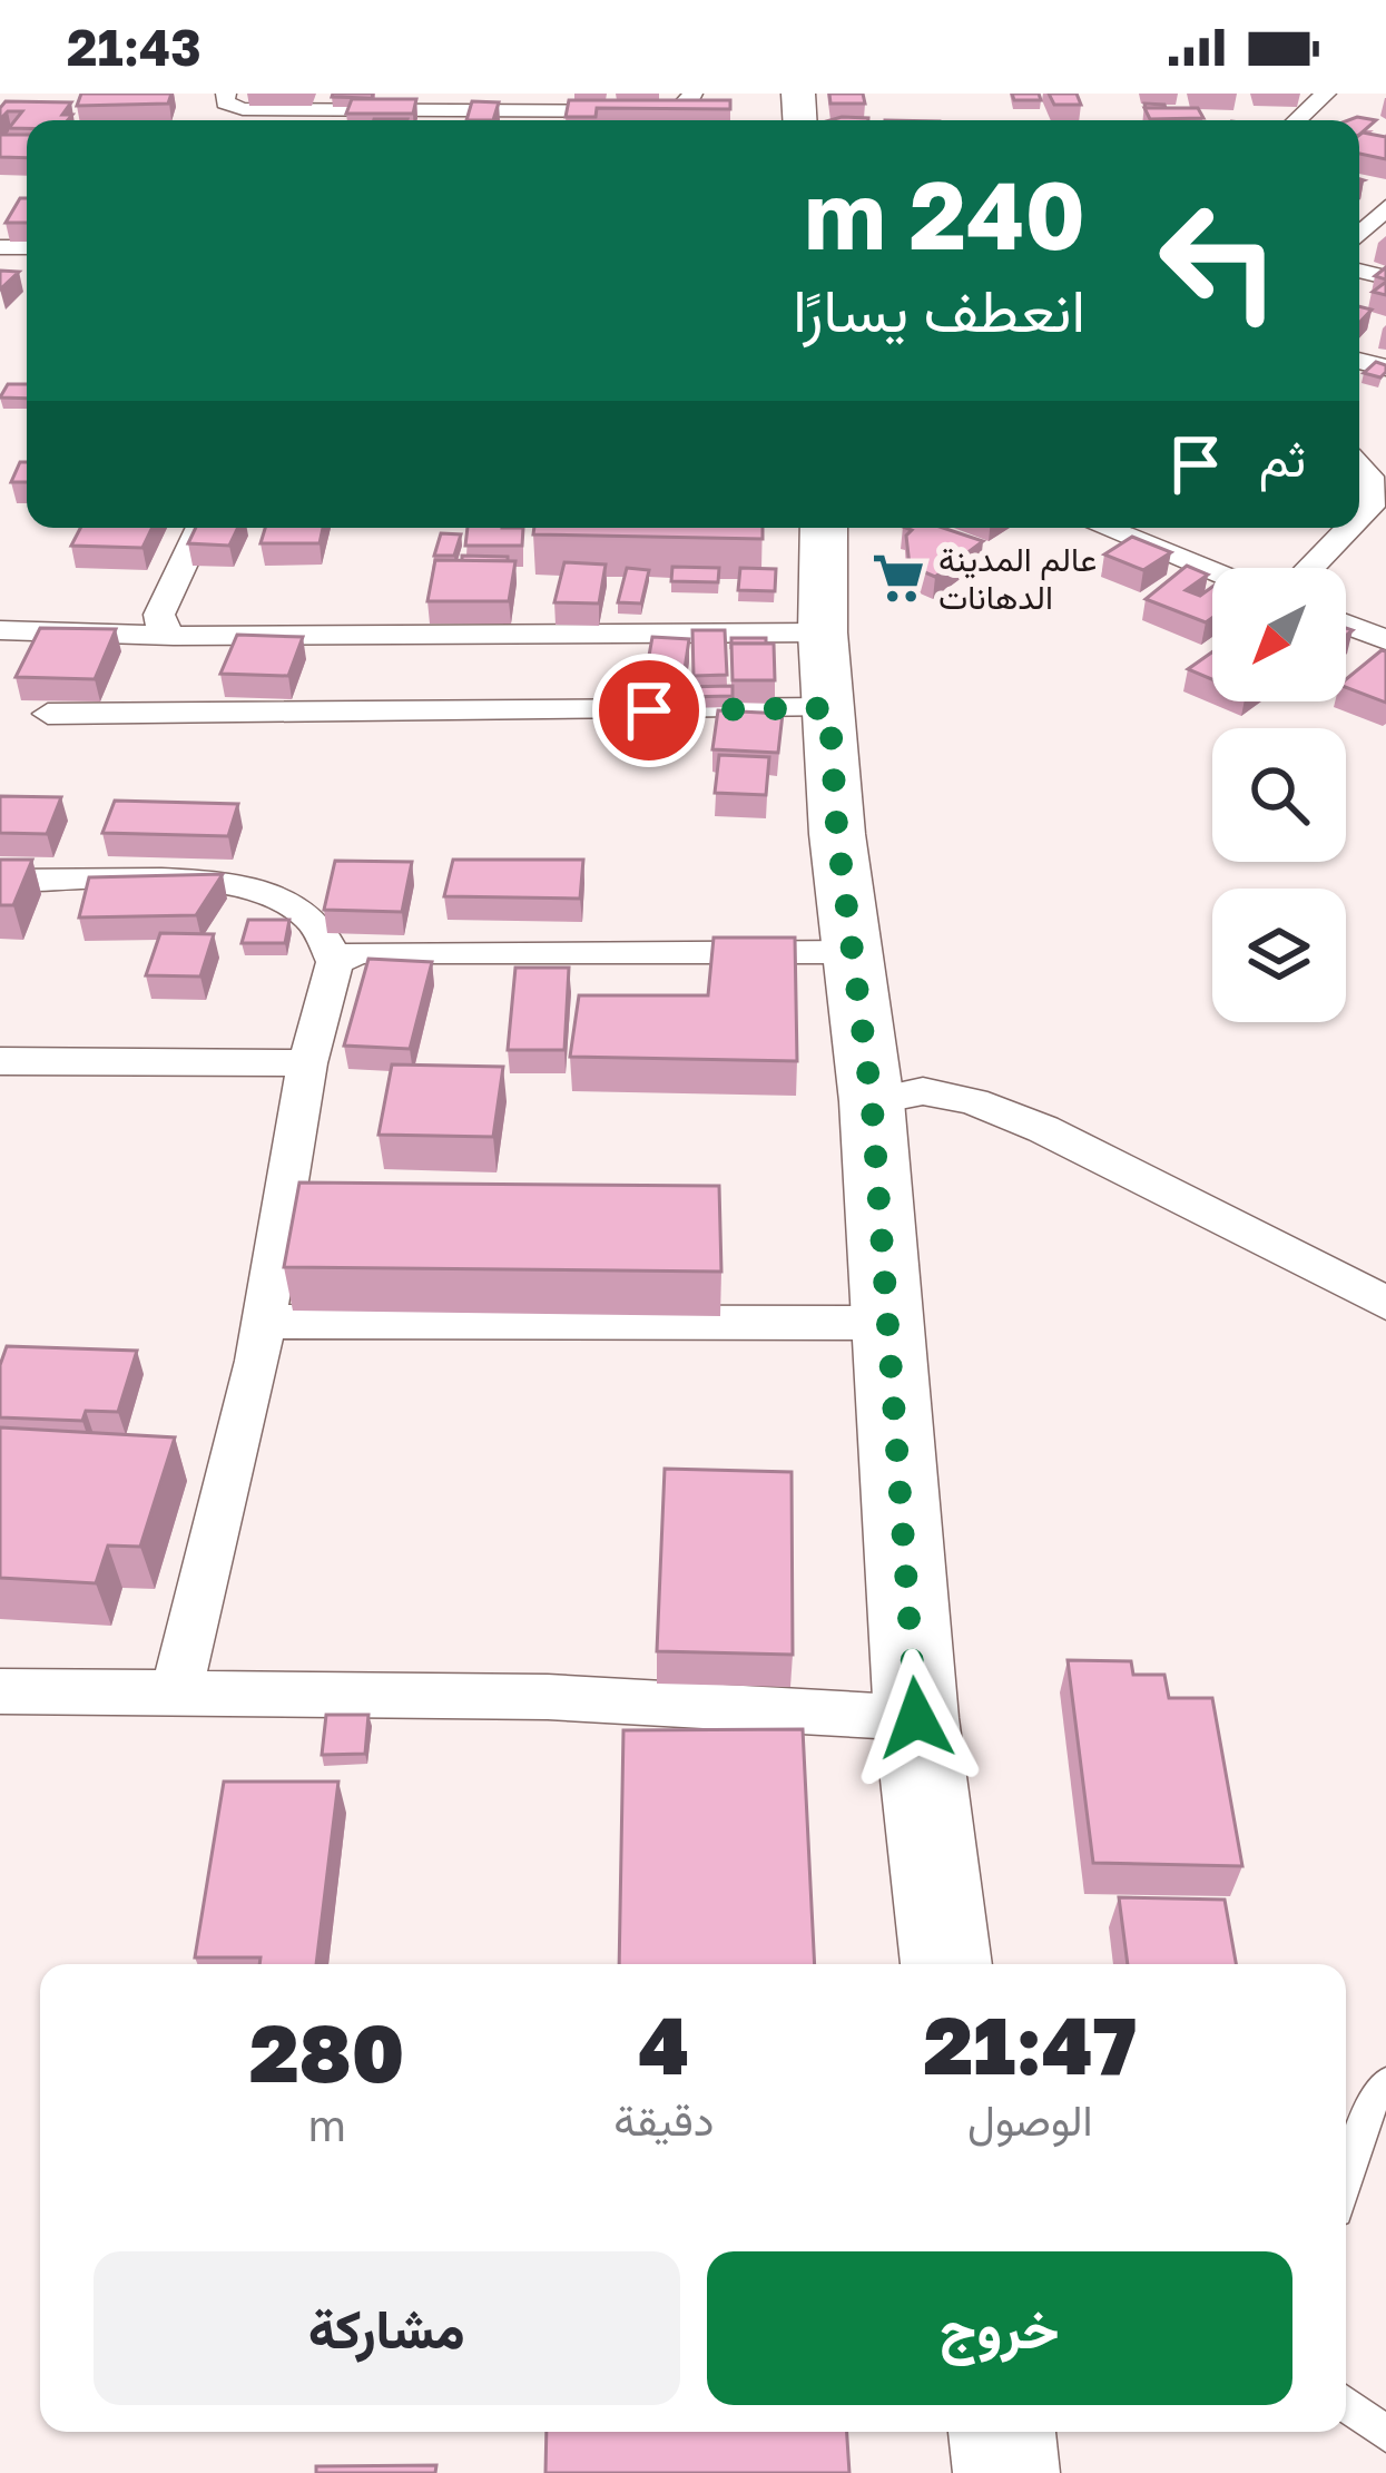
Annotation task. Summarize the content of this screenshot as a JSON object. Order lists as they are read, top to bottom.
{
  "places": {
    "supermarket": ["عالم المدينة الدهانات"]
  },
  "north": "bottom left",
  "page": {
    "status": "21:43",
    "turn": ["240 m", "انعطف يسارًا"],
    "then": "ثم",
    "eta": [
      "21:47",
      "الوصول",
      "4",
      "دقيقة",
      "280",
      "m"
    ],
    "buttons": ["خروج", "مشاركة"]
  }
}
